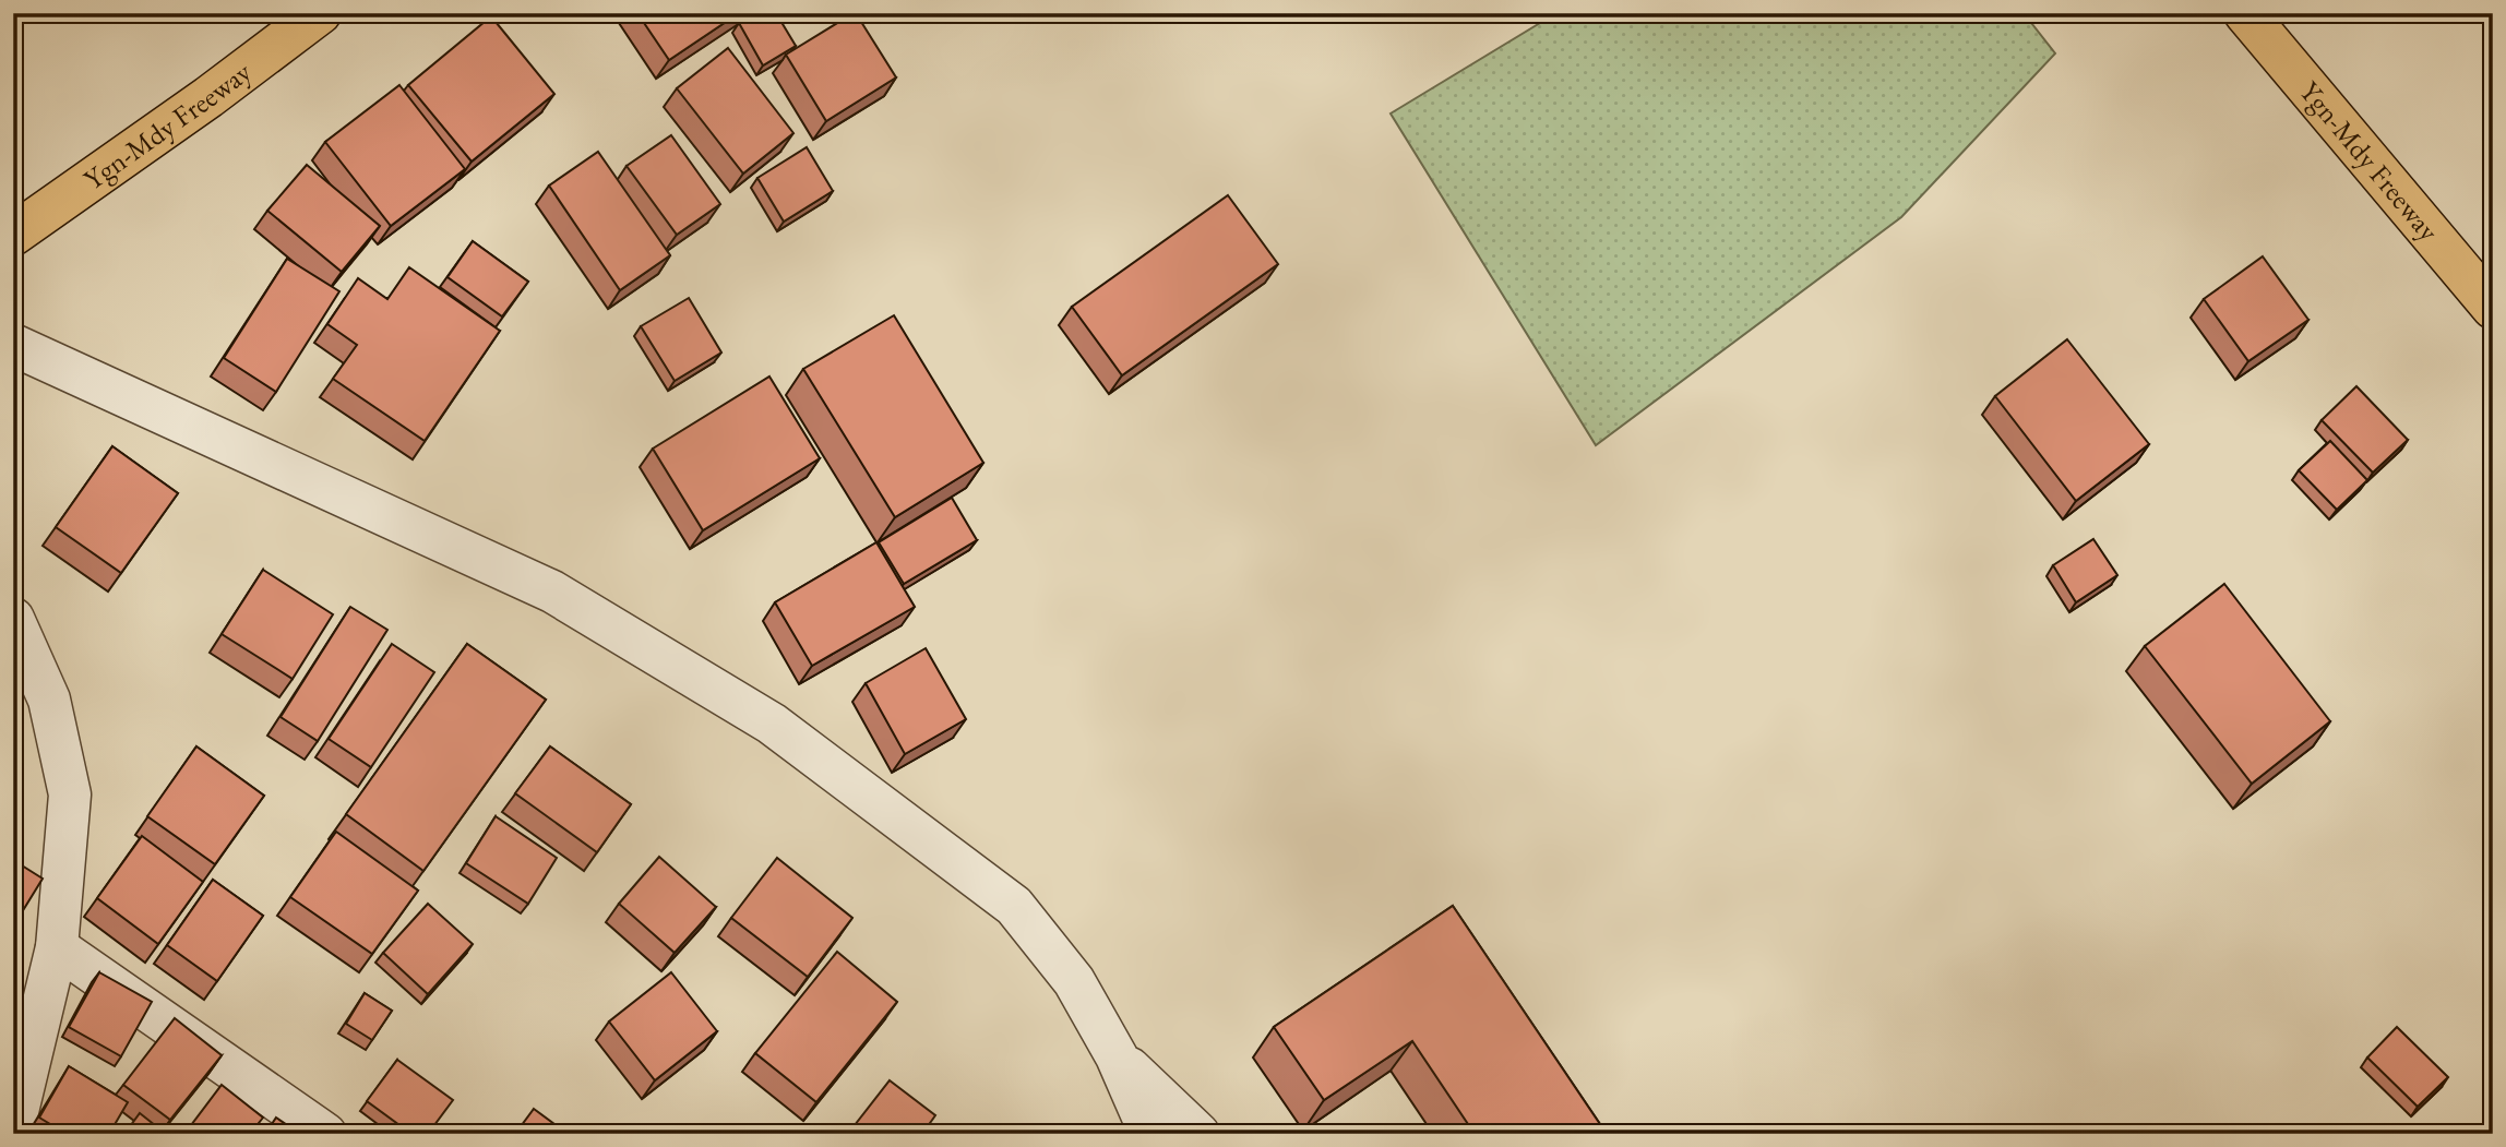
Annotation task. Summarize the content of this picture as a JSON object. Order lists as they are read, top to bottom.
{
  "streets": {
    "main road": ["Ygn-Mdy Freeway"]
  }
}
